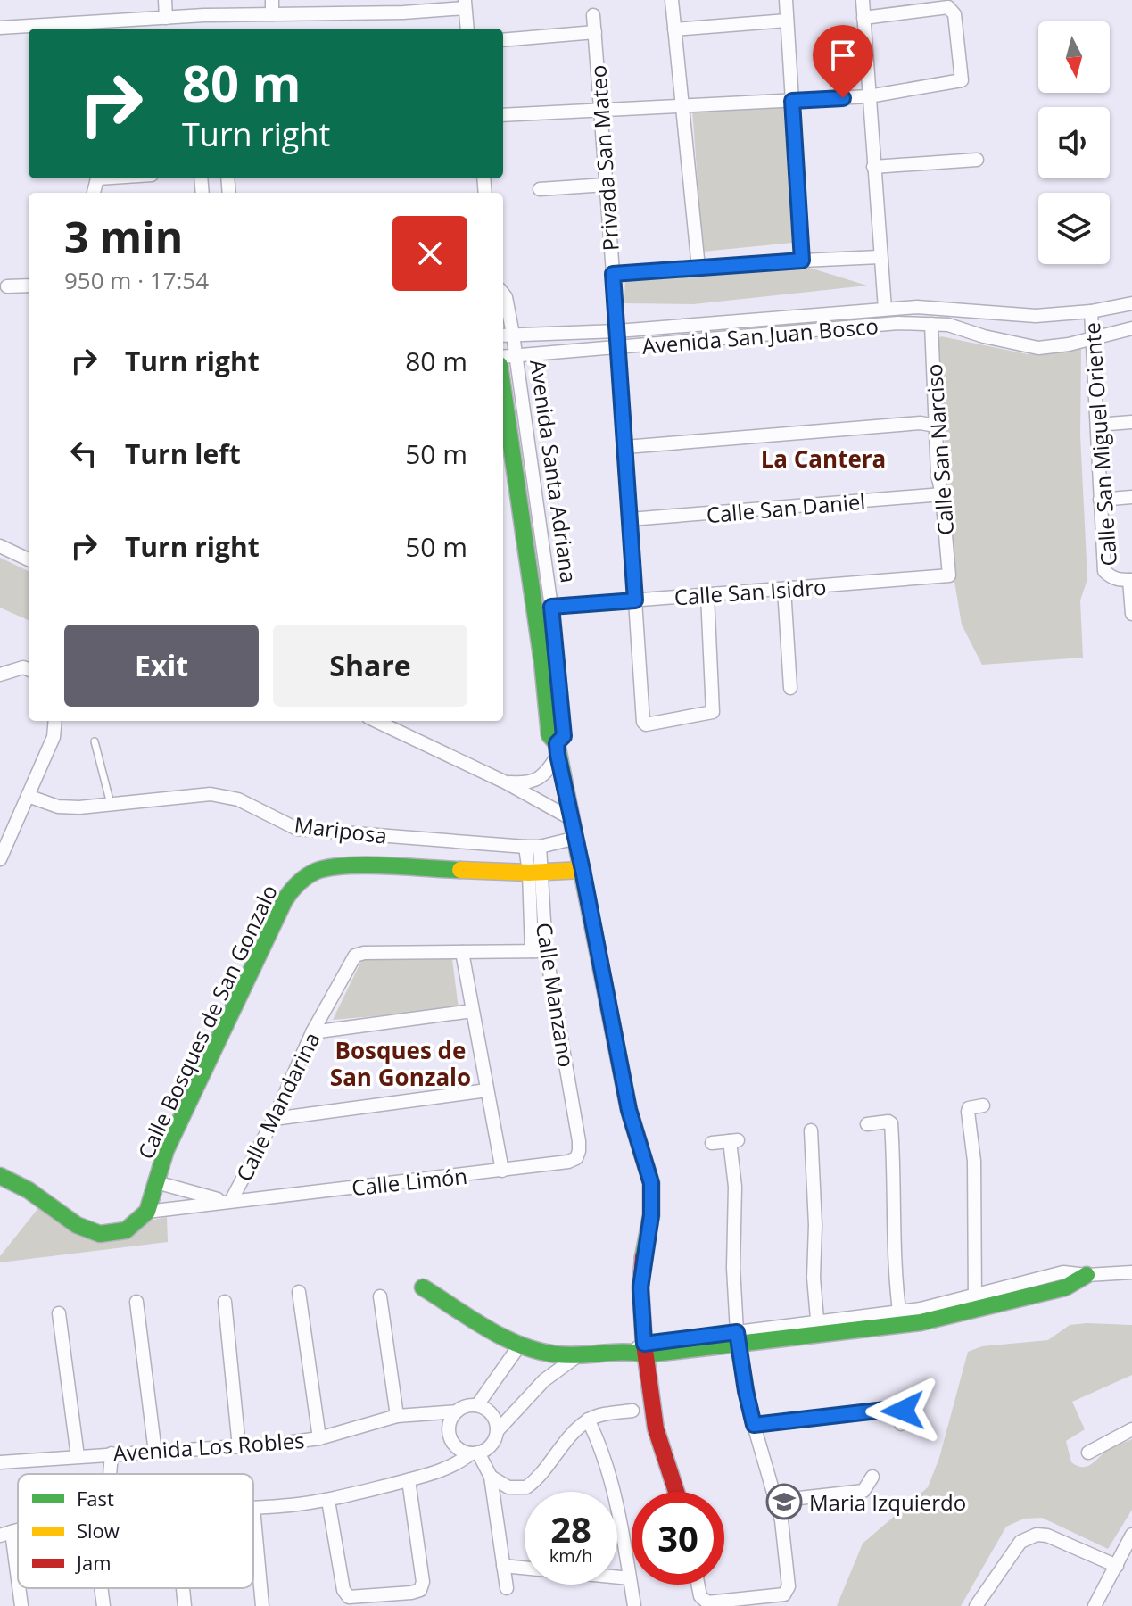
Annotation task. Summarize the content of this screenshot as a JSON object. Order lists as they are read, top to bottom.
{
  "streets": {
    "street": [
      "Privada San Mateo",
      "Avenida San Juan Bosco",
      "Calle San Miguel Oriente",
      "Calle San Narciso",
      "Avenida Santa Adriana",
      "Calle San Daniel",
      "Calle San Isidro",
      "Mariposa",
      "Calle Manzano",
      "Calle Bosques de San Gonzalo",
      "Calle Mandarina",
      "Calle Limón",
      "Avenida Los Robles"
    ]
  },
  "crossings": [
    ["Privada San Mateo", "Avenida San Juan Bosco"],
    ["Privada San Mateo", "Calle San Daniel"],
    ["Privada San Mateo", "Calle San Isidro"],
    ["Avenida San Juan Bosco", "Calle San Miguel Oriente"],
    ["Avenida San Juan Bosco", "Calle San Narciso"],
    ["Avenida San Juan Bosco", "Avenida Santa Adriana"],
    ["Calle San Narciso", "Calle San Daniel"],
    ["Calle San Narciso", "Calle San Isidro"],
    ["Avenida Santa Adriana", "Calle San Isidro"],
    ["Avenida Santa Adriana", "Mariposa"],
    ["Avenida Santa Adriana", "Calle Bosques de San Gonzalo"],
    ["Mariposa", "Calle Manzano"],
    ["Calle Manzano", "Calle Bosques de San Gonzalo"],
    ["Calle Manzano", "Calle Mandarina"],
    ["Calle Manzano", "Calle Limón"],
    ["Calle Bosques de San Gonzalo", "Calle Limón"],
    ["Calle Mandarina", "Calle Limón"]
  ],
  "districts": ["La Cantera", "Bosques de San Gonzalo"],
  "places": {
    "school or university": ["Maria Izquierdo"]
  },
  "legend": ["Fast", "Slow", "Jam"],
  "north": "bottom",
  "page": {
    "turn": ["80 m", "Turn right"],
    "heading": ["3 min", "950 m · 17:54"],
    "list": [
      {
        "name": "Turn right",
        "value": "80 m"
      },
      {
        "name": "Turn left",
        "value": "50 m"
      },
      {
        "name": "Turn right",
        "value": "50 m"
      }
    ],
    "buttons": ["Exit", "Share"],
    "speed": "28 km/h",
    "limit": "30"
  }
}
